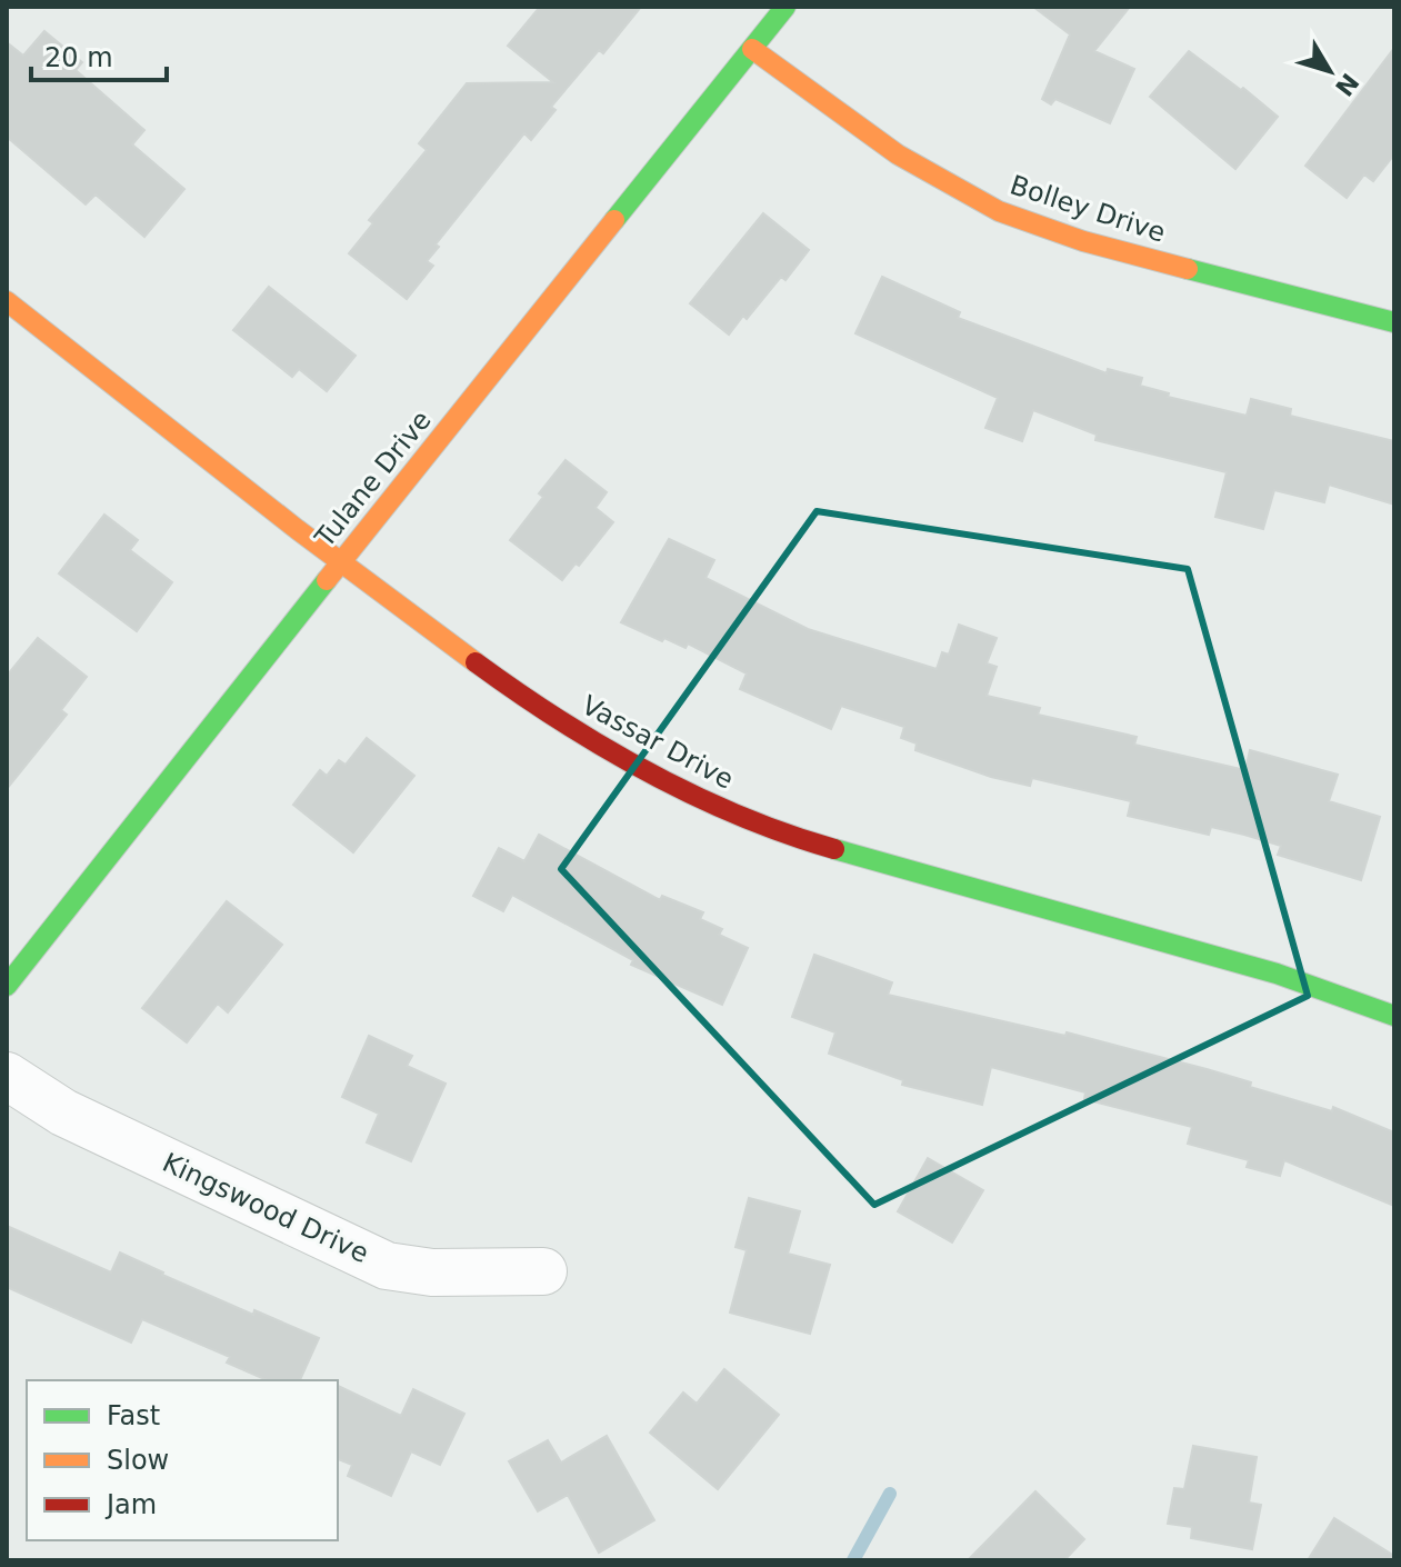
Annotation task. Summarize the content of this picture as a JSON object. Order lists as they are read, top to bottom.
{
  "streets": {
    "street": [
      "Bolley Drive",
      "Tulane Drive",
      "Vassar Drive",
      "Kingswood Drive"
    ]
  },
  "crossings": [
    ["Bolley Drive", "Tulane Drive"],
    ["Tulane Drive", "Vassar Drive"]
  ],
  "legend": ["Fast", "Slow", "Jam"],
  "scale_bar": "20 m",
  "north": "bottom right"
}
